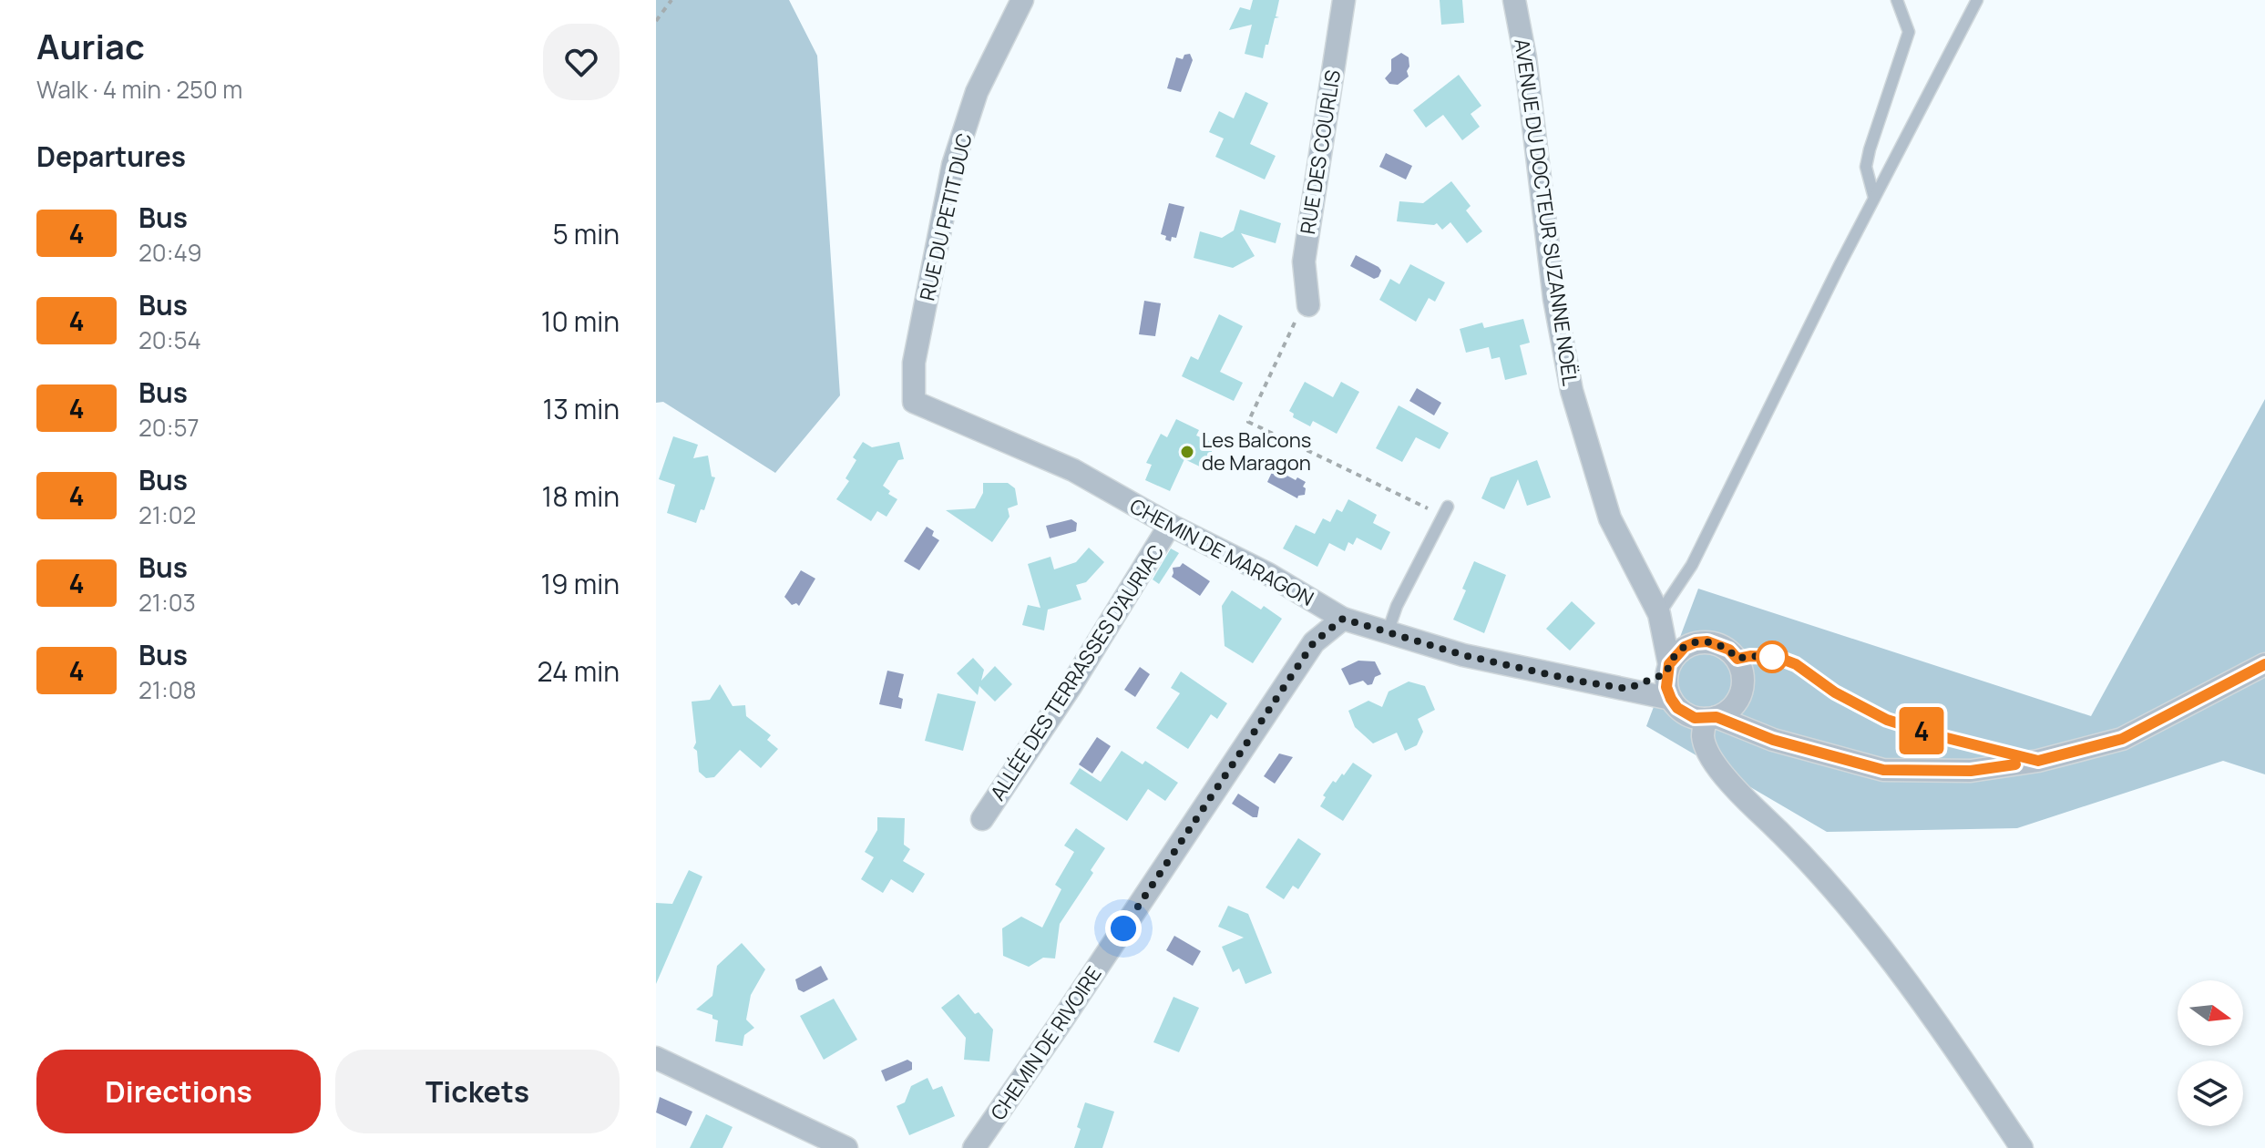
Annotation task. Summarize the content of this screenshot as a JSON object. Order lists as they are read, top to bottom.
{
  "streets": {
    "street": [
      "RUE DES COURLIS",
      "AVENUE DU DOCTEUR SUZANNE NOËL",
      "RUE DU PETIT DUC",
      "CHEMIN DE MARAGON",
      "ALLÉE DES TERRASSES D'AURIAC",
      "CHEMIN DE RIVOIRE"
    ]
  },
  "crossings": [
    ["AVENUE DU DOCTEUR SUZANNE NOËL", "CHEMIN DE MARAGON"],
    ["RUE DU PETIT DUC", "CHEMIN DE MARAGON"],
    ["CHEMIN DE MARAGON", "ALLÉE DES TERRASSES D'AURIAC"],
    ["CHEMIN DE MARAGON", "CHEMIN DE RIVOIRE"]
  ],
  "places": ["Les Balcons de Maragon"],
  "lines": ["bus line 4"],
  "north": "right",
  "page": {
    "heading": [
      ["Auriac", "Walk · 4 min · 250 m"],
      "Departures"
    ],
    "on_map": "4",
    "list": [
      {
        "mark": "4",
        "name": "Bus",
        "note": "20:49",
        "value": "5 min"
      },
      {
        "mark": "4",
        "name": "Bus",
        "note": "20:54",
        "value": "10 min"
      },
      {
        "mark": "4",
        "name": "Bus",
        "note": "20:57",
        "value": "13 min"
      },
      {
        "mark": "4",
        "name": "Bus",
        "note": "21:02",
        "value": "18 min"
      },
      {
        "mark": "4",
        "name": "Bus",
        "note": "21:03",
        "value": "19 min"
      },
      {
        "mark": "4",
        "name": "Bus",
        "note": "21:08",
        "value": "24 min"
      }
    ],
    "buttons": ["Directions", "Tickets"]
  }
}
